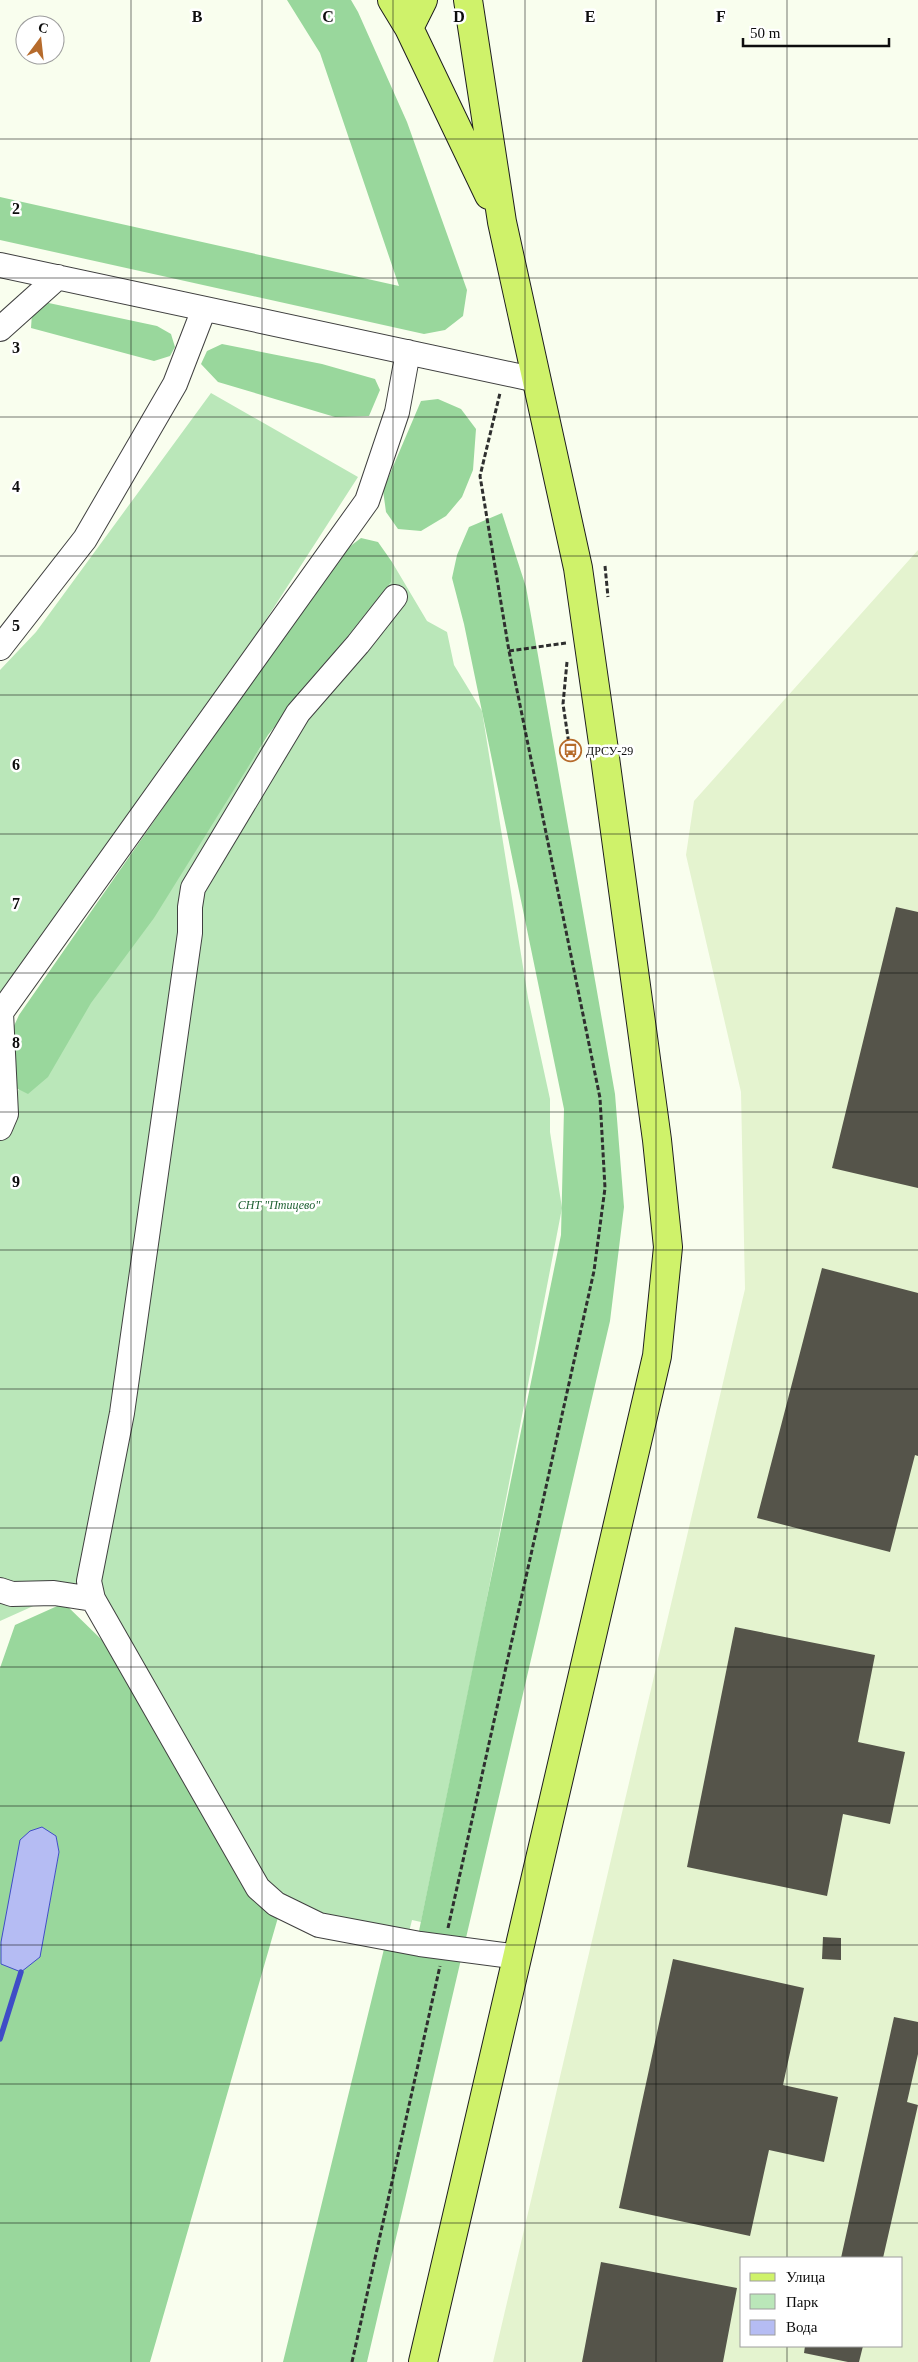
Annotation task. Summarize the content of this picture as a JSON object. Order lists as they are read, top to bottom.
{
  "parks": ["СНТ \"Птицево\""],
  "places": {
    "bus stop": ["ДРСУ-29"]
  },
  "legend": ["Улица", "Парк", "Вода"],
  "scale_bar": "50 m",
  "north": "top",
  "grid": {
    "columns": [
      "B",
      "C",
      "D",
      "E",
      "F"
    ],
    "rows": [
      "2",
      "3",
      "4",
      "5",
      "6",
      "7",
      "8",
      "9"
    ]
  }
}
